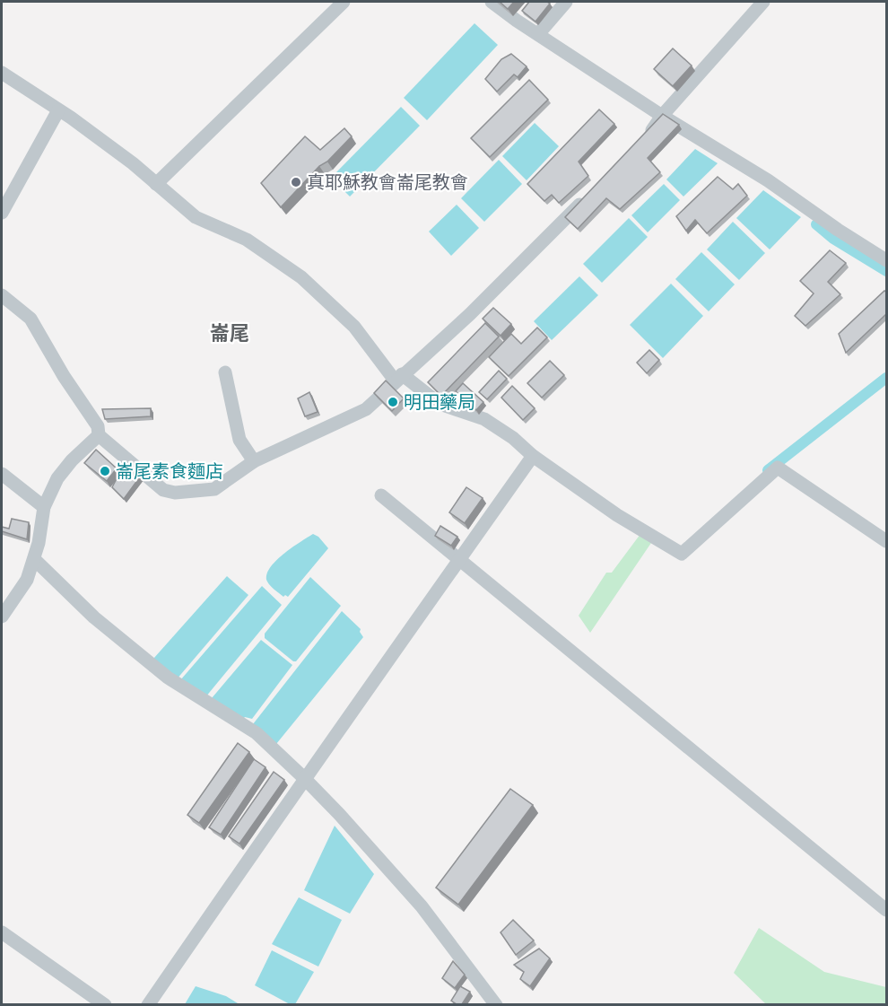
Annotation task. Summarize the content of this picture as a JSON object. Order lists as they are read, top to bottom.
{
  "districts": ["崙尾"],
  "places": ["真耶穌教會崙尾教會", "明田藥局", "崙尾素食麵店"]
}
